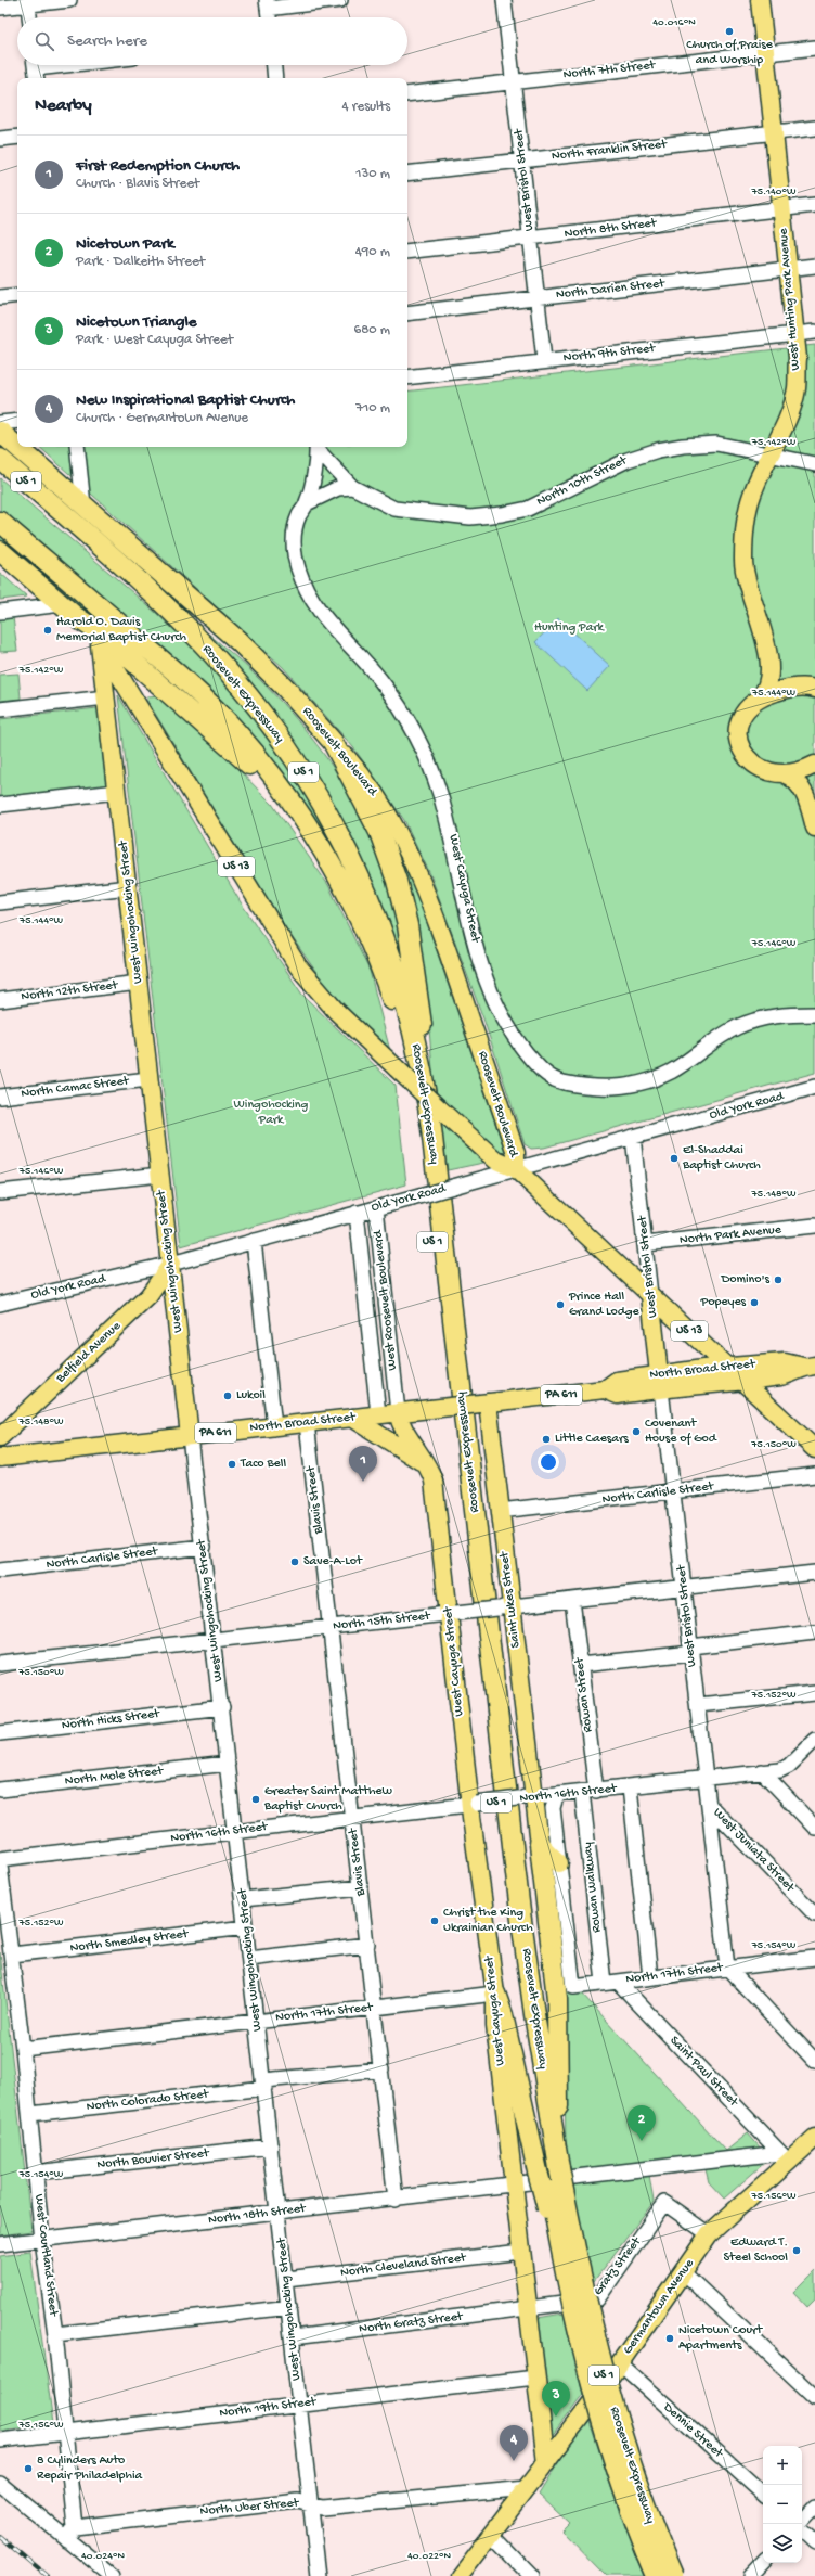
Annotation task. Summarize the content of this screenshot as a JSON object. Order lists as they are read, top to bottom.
{
  "streets": {
    "highway": ["US 1", "Roosevelt Expressway", "Roosevelt Boulevard"],
    "main road": [
      "West Bristol Street",
      "West Hunting Park Avenue",
      "US 13",
      "West Cayuga Street",
      "West Wingohocking Street",
      "Belfield Avenue",
      "North Broad Street",
      "PA 611",
      "Saint Lukes Street",
      "Germantown Avenue"
    ],
    "street": [
      "North 7th Street",
      "North Franklin Street",
      "North 8th Street",
      "North Darien Street",
      "North 9th Street",
      "North 10th Street",
      "North 12th Street",
      "North Camac Street",
      "Old York Road",
      "North Park Avenue",
      "West Roosevelt Boulevard",
      "North Carlisle Street",
      "Blavis Street",
      "North 15th Street",
      "Rowan Street",
      "North Hicks Street",
      "North Mole Street",
      "North 16th Street",
      "West Juniata Street",
      "Rowan Walkway",
      "North Smedley Street",
      "North 17th Street",
      "Saint Paul Street",
      "North Colorado Street",
      "North Bouvier Street",
      "North 18th Street",
      "West Courtland Street",
      "North Cleveland Street",
      "Gratz Street",
      "North Gratz Street",
      "North 19th Street",
      "Dennie Street",
      "North Uber Street"
    ]
  },
  "crossings": [
    ["North 7th Street", "West Bristol Street"],
    ["North 7th Street", "West Hunting Park Avenue"],
    ["North Franklin Street", "West Bristol Street"],
    ["North Franklin Street", "West Hunting Park Avenue"],
    ["West Bristol Street", "North 8th Street"],
    ["West Bristol Street", "North Darien Street"],
    ["West Bristol Street", "North 9th Street"],
    ["West Bristol Street", "US 13"],
    ["West Bristol Street", "Old York Road"],
    ["West Bristol Street", "North Park Avenue"],
    ["West Bristol Street", "North Broad Street"],
    ["West Bristol Street", "North Carlisle Street"],
    ["West Bristol Street", "North 15th Street"],
    ["West Bristol Street", "North 16th Street"],
    ["West Bristol Street", "West Juniata Street"],
    ["West Bristol Street", "North 17th Street"],
    ["North 8th Street", "West Hunting Park Avenue"],
    ["North Darien Street", "West Hunting Park Avenue"],
    ["West Hunting Park Avenue", "North 9th Street"],
    ["West Hunting Park Avenue", "North 10th Street"],
    ["US 1", "Roosevelt Expressway"],
    ["US 1", "Roosevelt Boulevard"],
    ["Roosevelt Boulevard", "US 13"],
    ["Roosevelt Boulevard", "West Wingohocking Street"],
    ["Roosevelt Boulevard", "Old York Road"],
    ["US 13", "Old York Road"],
    ["US 13", "North Broad Street"],
    ["West Cayuga Street", "West Roosevelt Boulevard"],
    ["West Cayuga Street", "North Broad Street"],
    ["West Cayuga Street", "North 15th Street"],
    ["West Cayuga Street", "North 16th Street"],
    ["West Cayuga Street", "North 17th Street"],
    ["West Cayuga Street", "North 18th Street"],
    ["West Cayuga Street", "North Cleveland Street"],
    ["West Cayuga Street", "Gratz Street"],
    ["West Cayuga Street", "Germantown Avenue"],
    ["West Cayuga Street", "North Gratz Street"],
    ["West Cayuga Street", "North 19th Street"],
    ["West Wingohocking Street", "North 12th Street"],
    ["West Wingohocking Street", "North Camac Street"],
    ["West Wingohocking Street", "Old York Road"],
    ["West Wingohocking Street", "Belfield Avenue"],
    ["West Wingohocking Street", "North Broad Street"],
    ["West Wingohocking Street", "North Carlisle Street"],
    ["West Wingohocking Street", "North 15th Street"],
    ["West Wingohocking Street", "North Hicks Street"],
    ["West Wingohocking Street", "North Mole Street"],
    ["West Wingohocking Street", "North 16th Street"],
    ["West Wingohocking Street", "North Smedley Street"],
    ["West Wingohocking Street", "North 17th Street"],
    ["West Wingohocking Street", "North Colorado Street"],
    ["West Wingohocking Street", "North Bouvier Street"],
    ["West Wingohocking Street", "North 18th Street"],
    ["West Wingohocking Street", "North Cleveland Street"],
    ["West Wingohocking Street", "North Gratz Street"],
    ["West Wingohocking Street", "North 19th Street"],
    ["West Wingohocking Street", "North Uber Street"],
    ["Old York Road", "West Roosevelt Boulevard"],
    ["Old York Road", "Belfield Avenue"],
    ["West Roosevelt Boulevard", "North Broad Street"],
    ["North Broad Street", "Blavis Street"],
    ["North Broad Street", "Saint Lukes Street"],
    ["North Carlisle Street", "Saint Lukes Street"],
    ["Blavis Street", "North 15th Street"],
    ["Blavis Street", "North 16th Street"],
    ["Blavis Street", "North 17th Street"],
    ["Blavis Street", "North Colorado Street"],
    ["Blavis Street", "North 18th Street"],
    ["Saint Lukes Street", "North 15th Street"],
    ["Saint Lukes Street", "North 16th Street"],
    ["North 15th Street", "Rowan Street"],
    ["Rowan Street", "North 16th Street"],
    ["Rowan Street", "Rowan Walkway"],
    ["North 16th Street", "Rowan Walkway"],
    ["North 16th Street", "North 17th Street"],
    ["Rowan Walkway", "North 17th Street"],
    ["Rowan Walkway", "Saint Paul Street"],
    ["North Smedley Street", "West Courtland Street"],
    ["North 17th Street", "Saint Paul Street"],
    ["North 17th Street", "West Courtland Street"],
    ["Saint Paul Street", "North 18th Street"],
    ["Saint Paul Street", "Germantown Avenue"],
    ["North Colorado Street", "West Courtland Street"],
    ["North Bouvier Street", "West Courtland Street"],
    ["North 18th Street", "West Courtland Street"],
    ["North 18th Street", "Germantown Avenue"],
    ["West Courtland Street", "North 19th Street"],
    ["West Courtland Street", "North Uber Street"],
    ["Gratz Street", "Germantown Avenue"],
    ["Gratz Street", "North Gratz Street"],
    ["Germantown Avenue", "Dennie Street"],
    ["Germantown Avenue", "North Uber Street"]
  ],
  "parks": ["Hunting Park", "Wingohocking Park"],
  "places": [
    "Church of Praise and Worship",
    "Harold O. Davis Memorial Baptist Church",
    "El-Shaddai Baptist Church",
    "Domino's",
    "Popeyes",
    "Prince Hall Grand Lodge",
    "Lukoil",
    "Covenant House of God",
    "Little Caesars",
    "Taco Bell",
    "Save-A-Lot",
    "Greater Saint Matthew Baptist Church",
    "Christ the King Ukrainian Church",
    "Edward T. Steel School",
    "Nicetown Court Apartments",
    "8 Cylinders Auto Repair Philadelphia"
  ],
  "page": {
    "search": "Search here",
    "heading": ["Nearby", "4 results"],
    "list": [
      {
        "mark": "1",
        "name": "First Redemption Church",
        "note": "Church · Blavis Street",
        "value": "130 m"
      },
      {
        "mark": "2",
        "name": "Nicetown Park",
        "note": "Park · Dalkeith Street",
        "value": "490 m"
      },
      {
        "mark": "3",
        "name": "Nicetown Triangle",
        "note": "Park · West Cayuga Street",
        "value": "680 m"
      },
      {
        "mark": "4",
        "name": "New Inspirational Baptist Church",
        "note": "Church · Germantown Avenue",
        "value": "710 m"
      }
    ],
    "pins": [
      "1",
      "2",
      "3",
      "4"
    ],
    "map_buttons": ["+", "−"]
  },
  "coordinates": [
    "40.016°N",
    "75.140°W",
    "75.142°W",
    "75.144°W",
    "75.146°W",
    "75.148°W",
    "75.150°W",
    "75.152°W",
    "75.154°W",
    "75.156°W",
    "40.024°N",
    "40.022°N"
  ]
}
